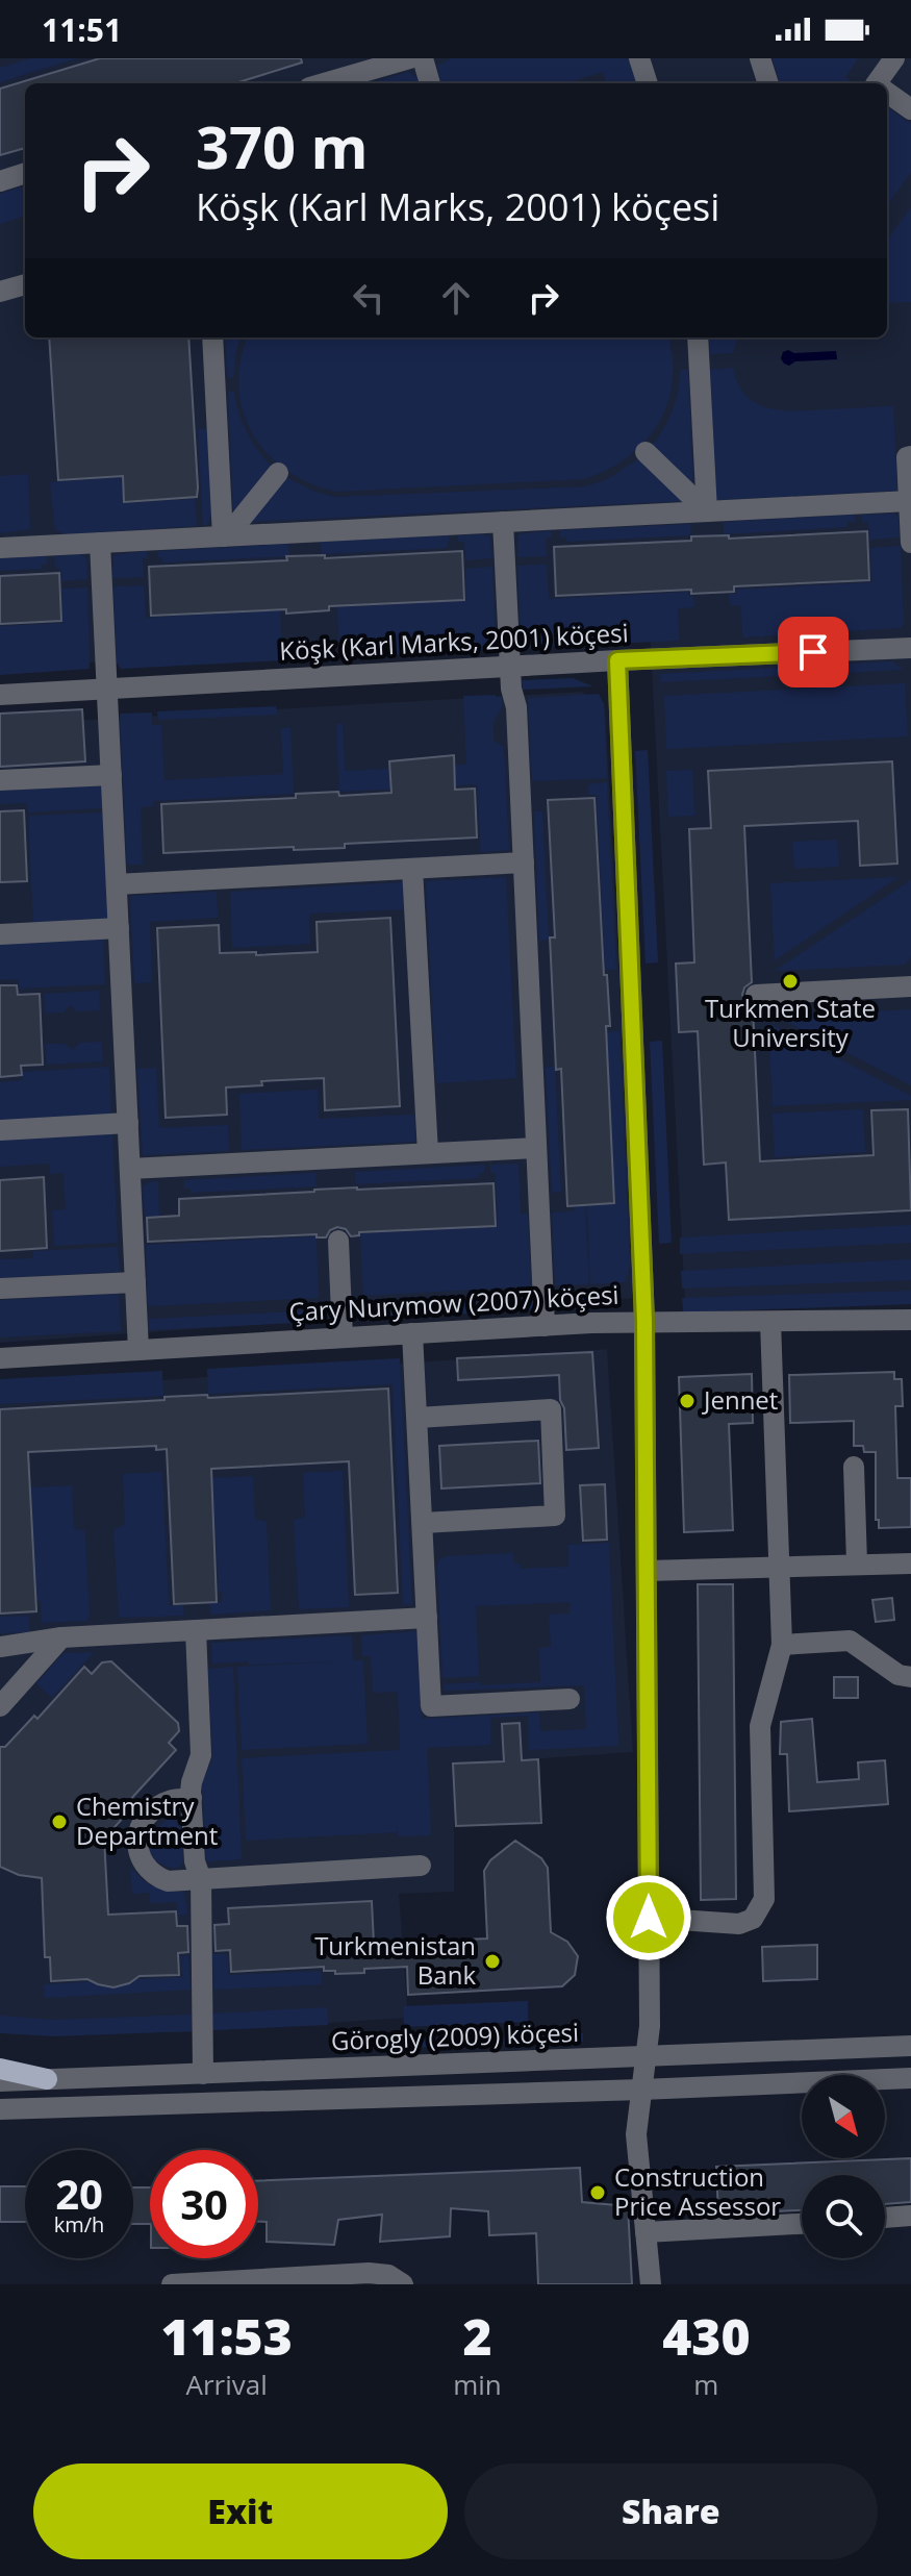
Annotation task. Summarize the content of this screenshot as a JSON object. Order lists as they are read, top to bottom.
{
  "streets": {
    "street": ["Köşk (Karl Marks, 2001) köçesi", "Çary Nurymow (2007) köçesi", "Görogly (2009) köçesi"]
  },
  "places": [
    "Turkmen State University",
    "Jennet",
    "Chemistry Department",
    "Turkmenistan Bank",
    "Construction Price Assessor"
  ],
  "north": "bottom right",
  "page": {
    "status": "11:51",
    "turn": ["370 m", "Köşk (Karl Marks, 2001) köçesi"],
    "speed": "20 km/h",
    "limit": "30",
    "eta": [
      "11:53",
      "Arrival",
      "2",
      "min",
      "430",
      "m"
    ],
    "buttons": ["Exit", "Share"]
  }
}
